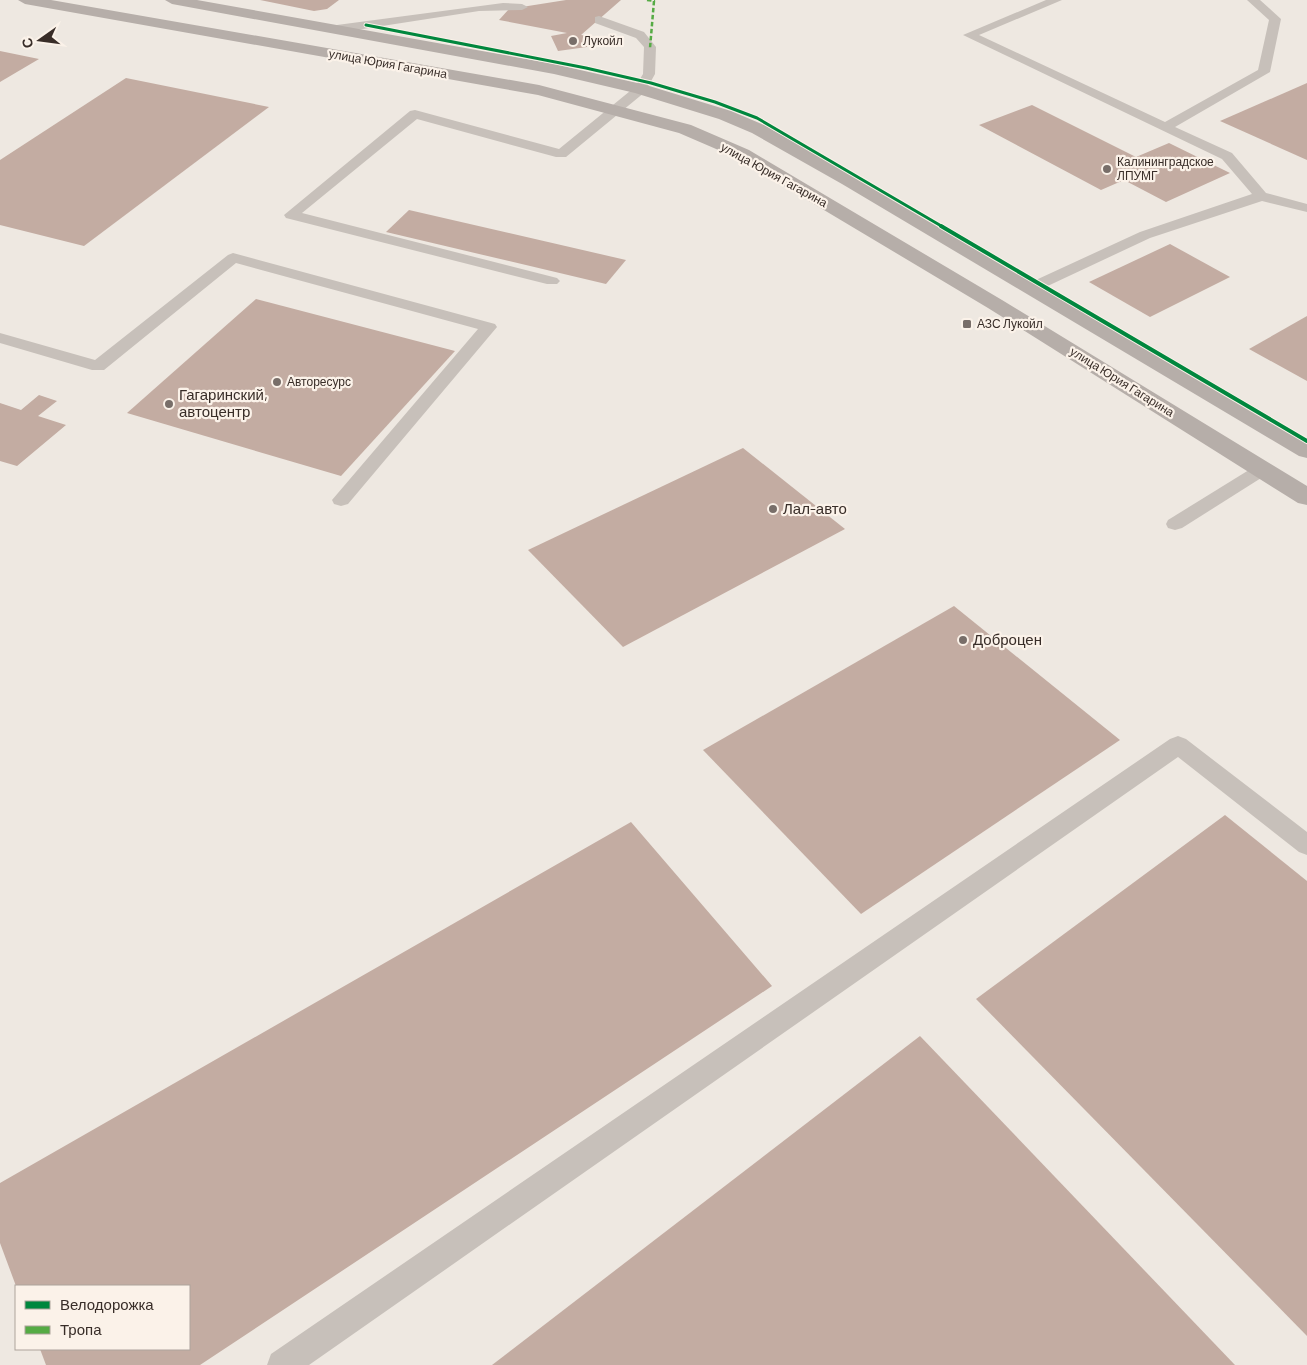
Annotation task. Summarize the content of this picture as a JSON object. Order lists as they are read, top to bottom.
{
  "streets": {
    "main road": ["улица Юрия Гагарина"]
  },
  "places": {
    "other": [
      "Лукойл",
      "Калининградское ЛПУМГ",
      "Авторесурс",
      "Гагаринский, автоцентр",
      "Лал-авто",
      "Доброцен"
    ],
    "transit": ["АЗС Лукойл"]
  },
  "legend": ["Велодорожка", "Тропа"],
  "north": "left"
}
